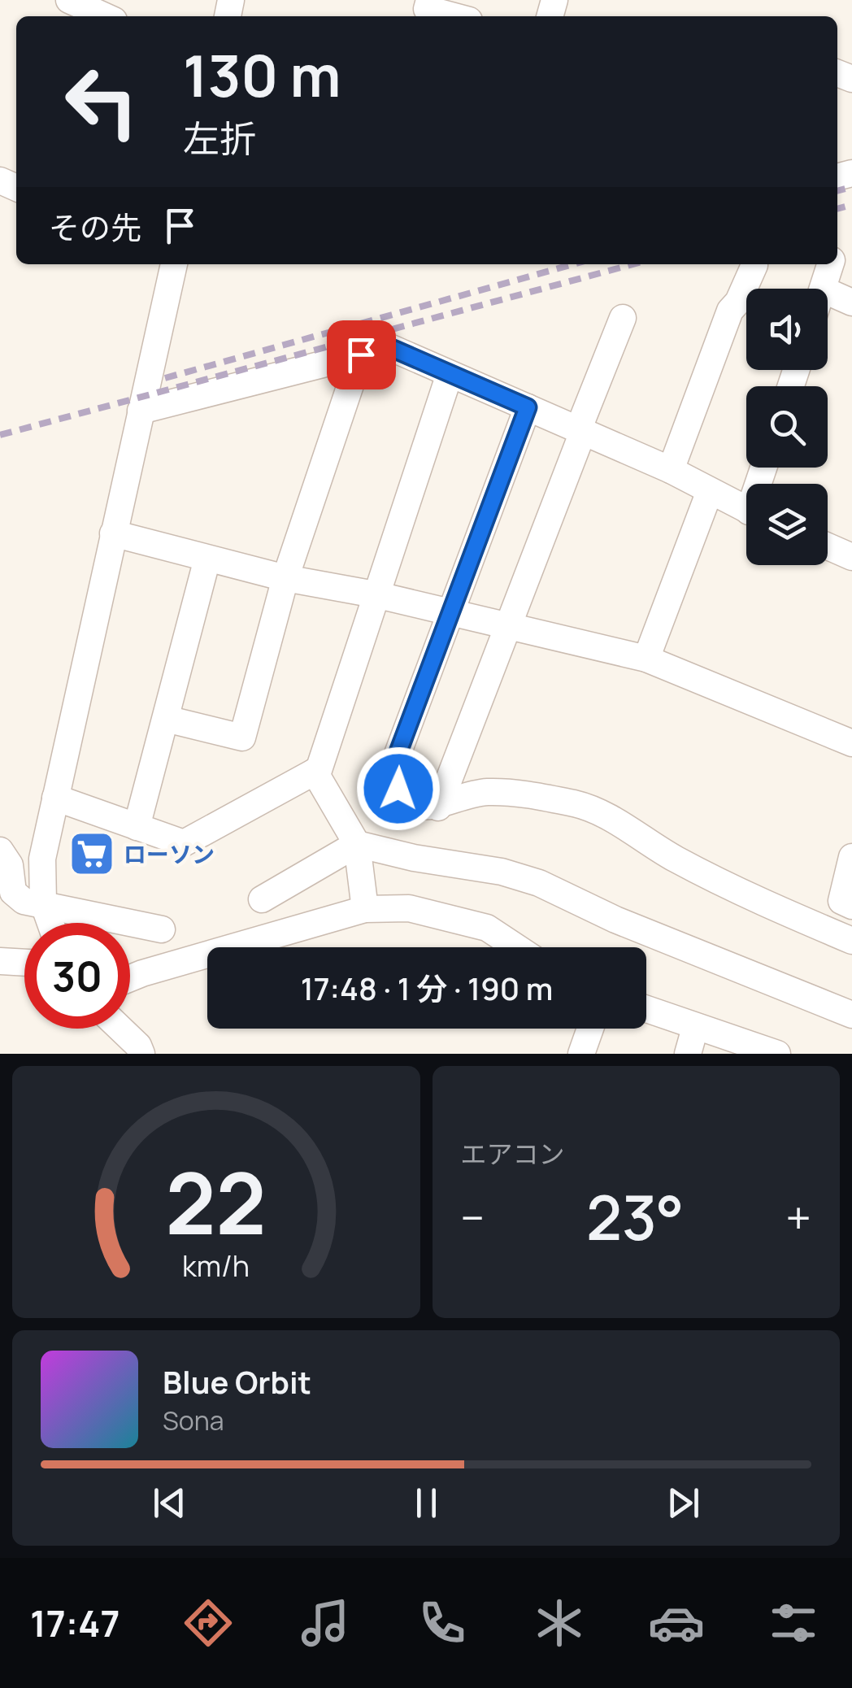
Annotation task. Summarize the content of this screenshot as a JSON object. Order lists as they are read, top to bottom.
{
  "places": {
    "supermarket": ["ローソン"]
  },
  "page": {
    "turn": ["130 m", "左折"],
    "then": "その先",
    "limit": "30",
    "trip": "17:48 · 1 分 · 190 m",
    "tile": "エアコン",
    "heat": ["−", "23°", "+"],
    "song": ["Blue Orbit", "Sona"],
    "tabs": "17:47",
    "gauge": ["22", "km/h"]
  }
}
